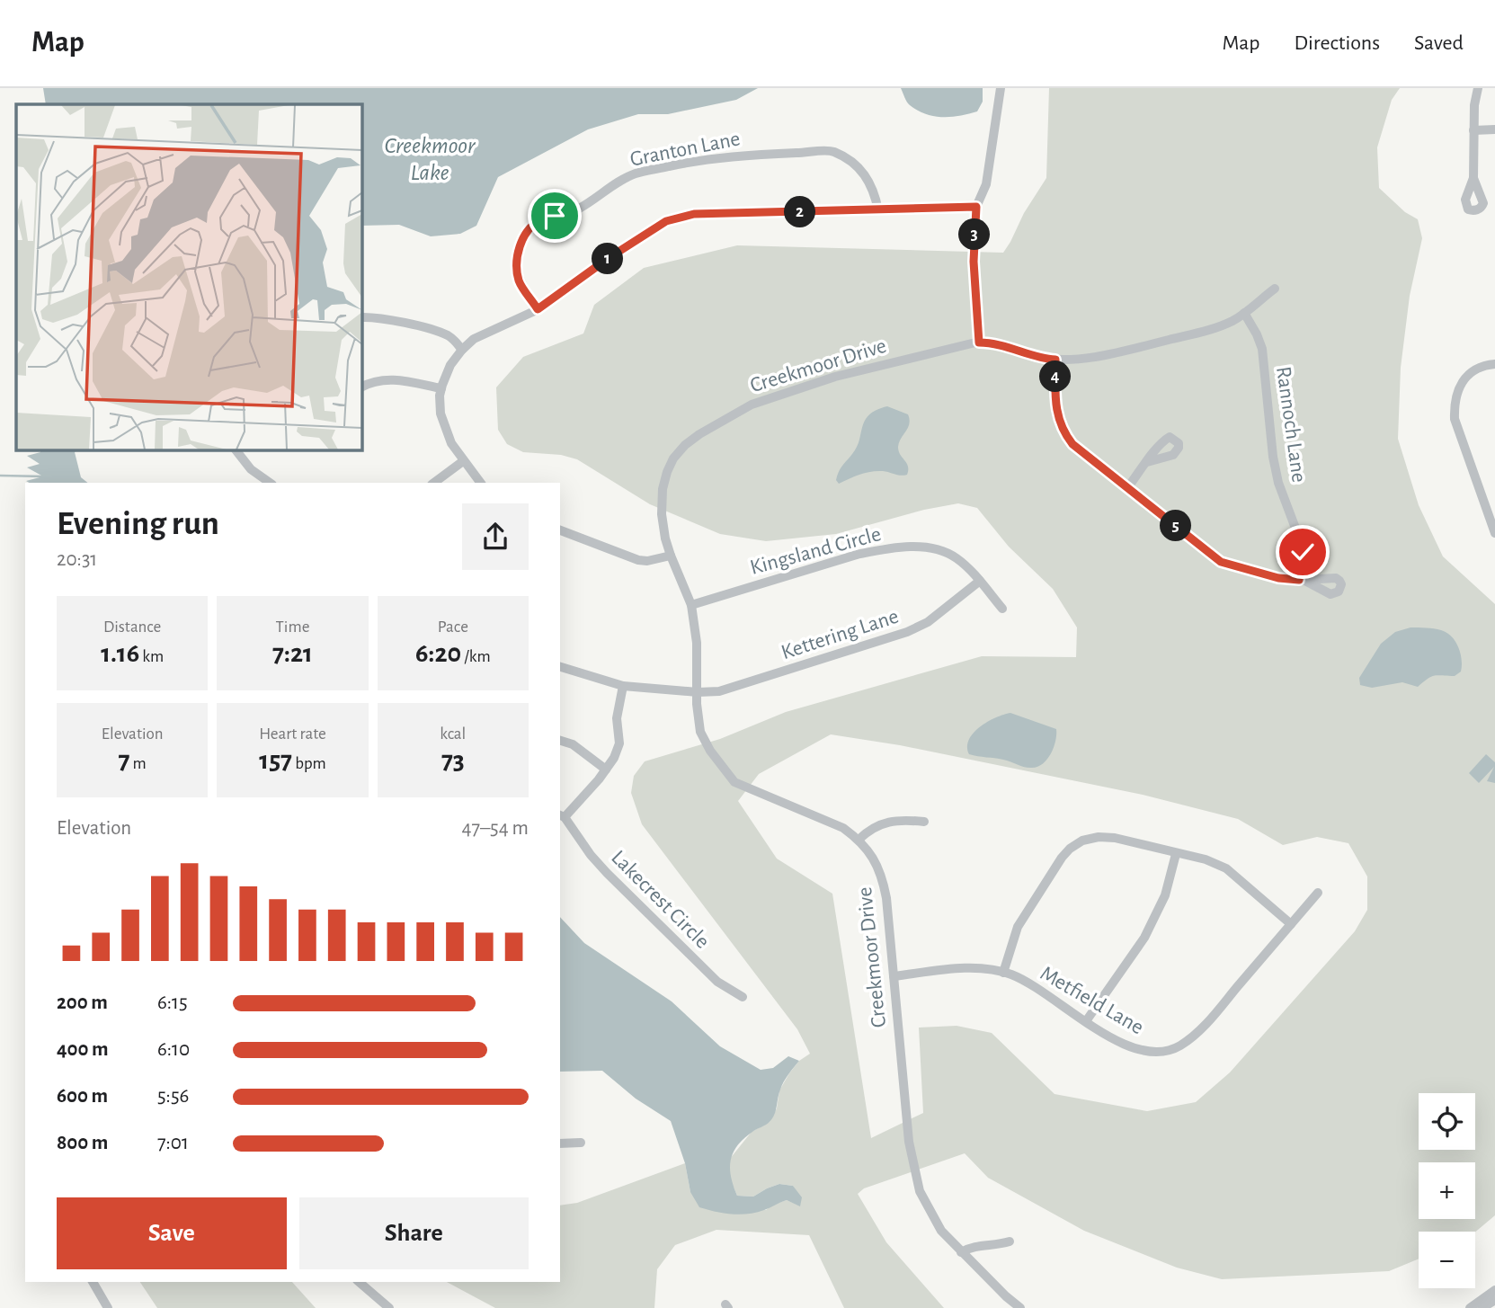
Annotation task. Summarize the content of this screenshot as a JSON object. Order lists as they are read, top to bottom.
{
  "streets": {
    "street": [
      "Granton Lane",
      "Creekmoor Drive",
      "Rannoch Lane",
      "Kingsland Circle",
      "Kettering Lane",
      "Lakecrest Circle",
      "Metfield Lane"
    ]
  },
  "crossings": [
    ["Creekmoor Drive", "Rannoch Lane"],
    ["Creekmoor Drive", "Kingsland Circle"],
    ["Creekmoor Drive", "Kettering Lane"],
    ["Creekmoor Drive", "Metfield Lane"],
    ["Kingsland Circle", "Kettering Lane"]
  ],
  "water": ["Creekmoor Lake"],
  "page": {
    "header": "Map",
    "nav": ["Map", "Directions", "Saved"],
    "pins": [
      "2",
      "3",
      "1",
      "4",
      "5"
    ],
    "heading": ["Evening run", "20:31"],
    "stats": [
      ["Distance", "1.16 km"],
      ["Time", "7:21"],
      ["Pace", "6:20 /km"],
      ["Elevation", "7 m"],
      ["Heart rate", "157 bpm"],
      ["kcal", "73"]
    ],
    "chart": ["Elevation", "47–54 m"],
    "list": [
      {
        "name": "200 m",
        "note": "6:15"
      },
      {
        "name": "400 m",
        "note": "6:10"
      },
      {
        "name": "600 m",
        "note": "5:56"
      },
      {
        "name": "800 m",
        "note": "7:01"
      }
    ],
    "map_buttons": ["+", "−"],
    "buttons": ["Save", "Share"]
  }
}
